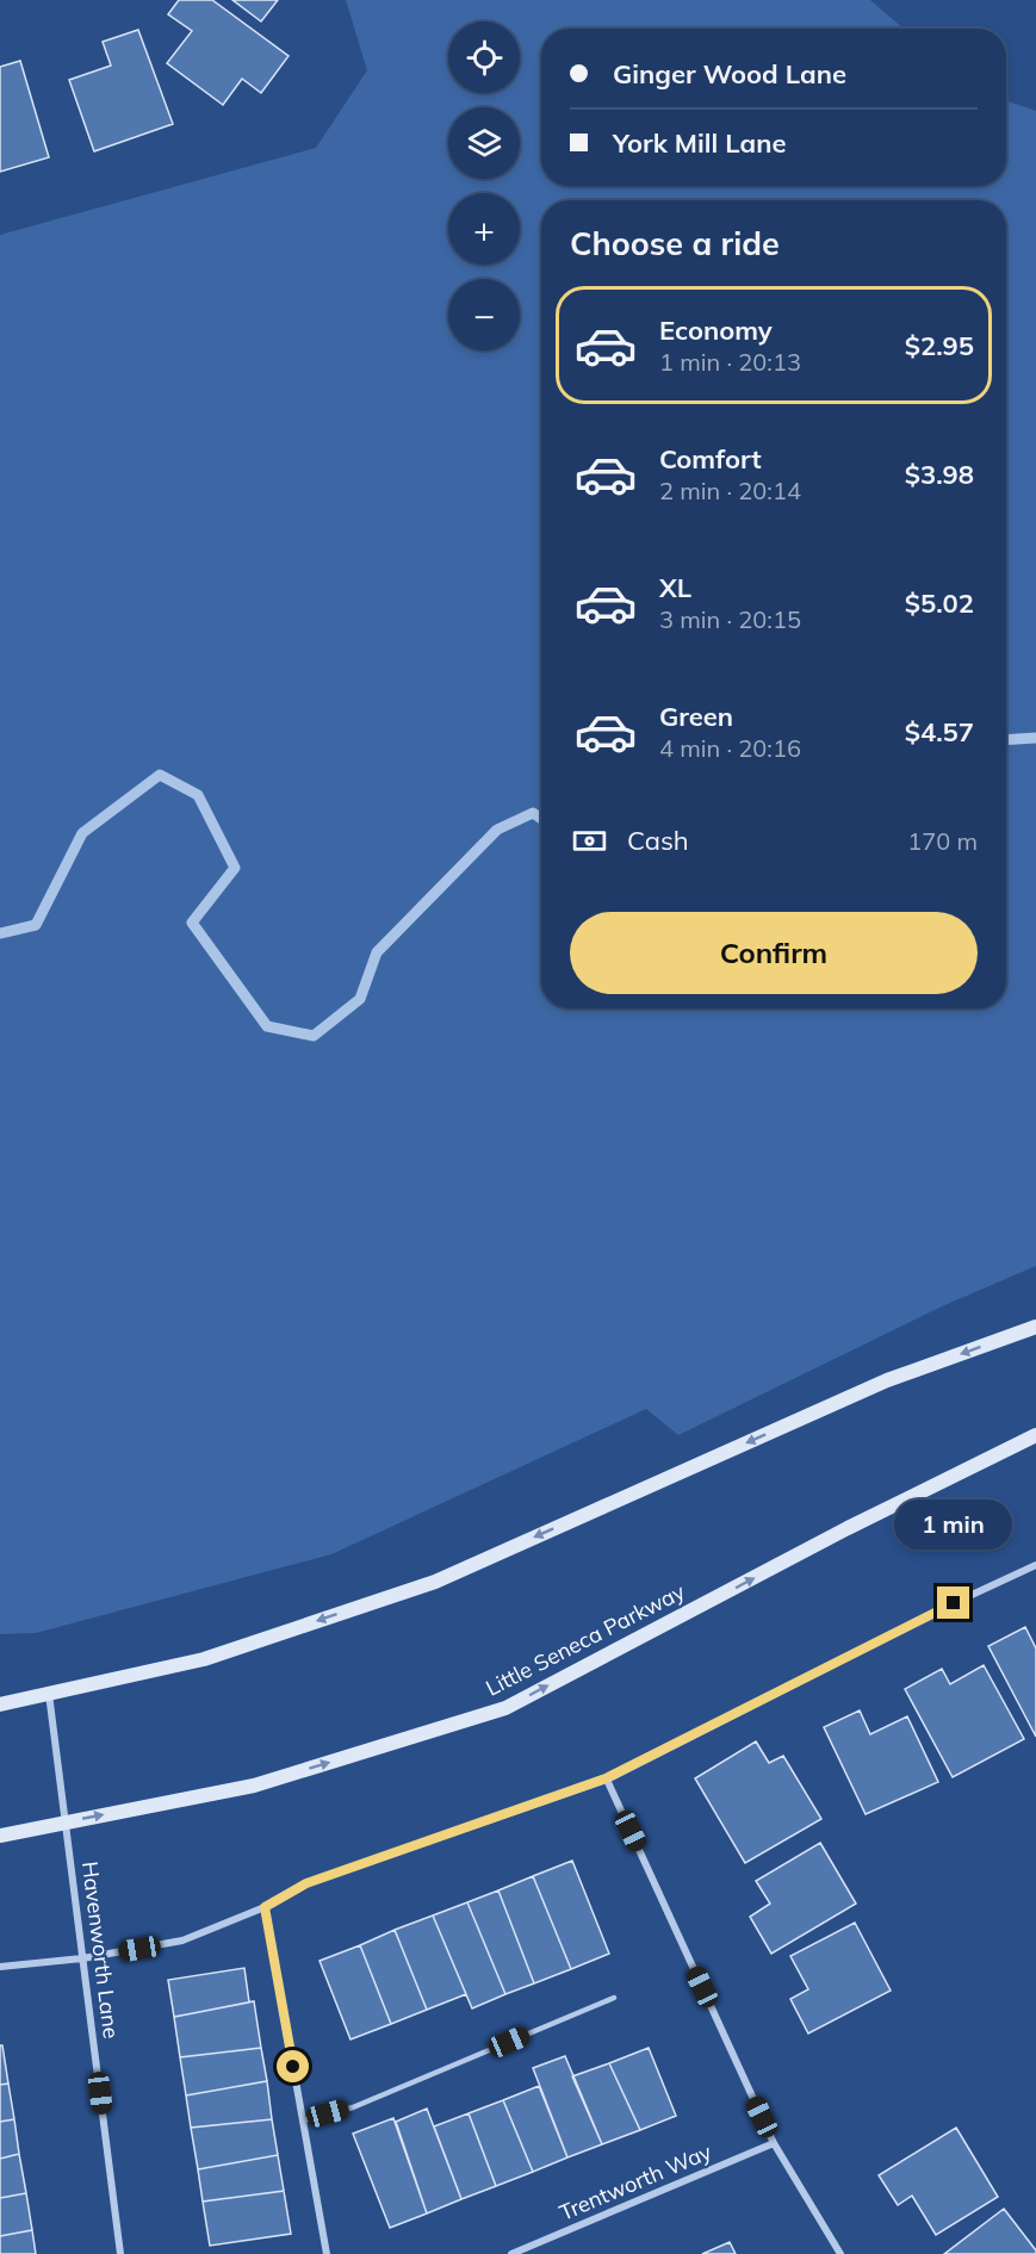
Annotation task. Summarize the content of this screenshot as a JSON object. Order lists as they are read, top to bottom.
{
  "streets": {
    "street": ["Little Seneca Parkway", "Havenworth Lane", "Trentworth Way"]
  },
  "crossings": [
    ["Little Seneca Parkway", "Havenworth Lane"]
  ],
  "page": {
    "map_buttons": ["+", "−"],
    "banner": ["Ginger Wood Lane", "York Mill Lane"],
    "heading": "Choose a ride",
    "list": [
      {
        "name": "Economy",
        "note": "1 min · 20:13",
        "value": "$2.95"
      },
      {
        "name": "Comfort",
        "note": "2 min · 20:14",
        "value": "$3.98"
      },
      {
        "name": "XL",
        "note": "3 min · 20:15",
        "value": "$5.02"
      },
      {
        "name": "Green",
        "note": "4 min · 20:16",
        "value": "$4.57"
      }
    ],
    "pay": ["Cash", "170 m"],
    "buttons": "Confirm",
    "bubble": "1 min"
  }
}
